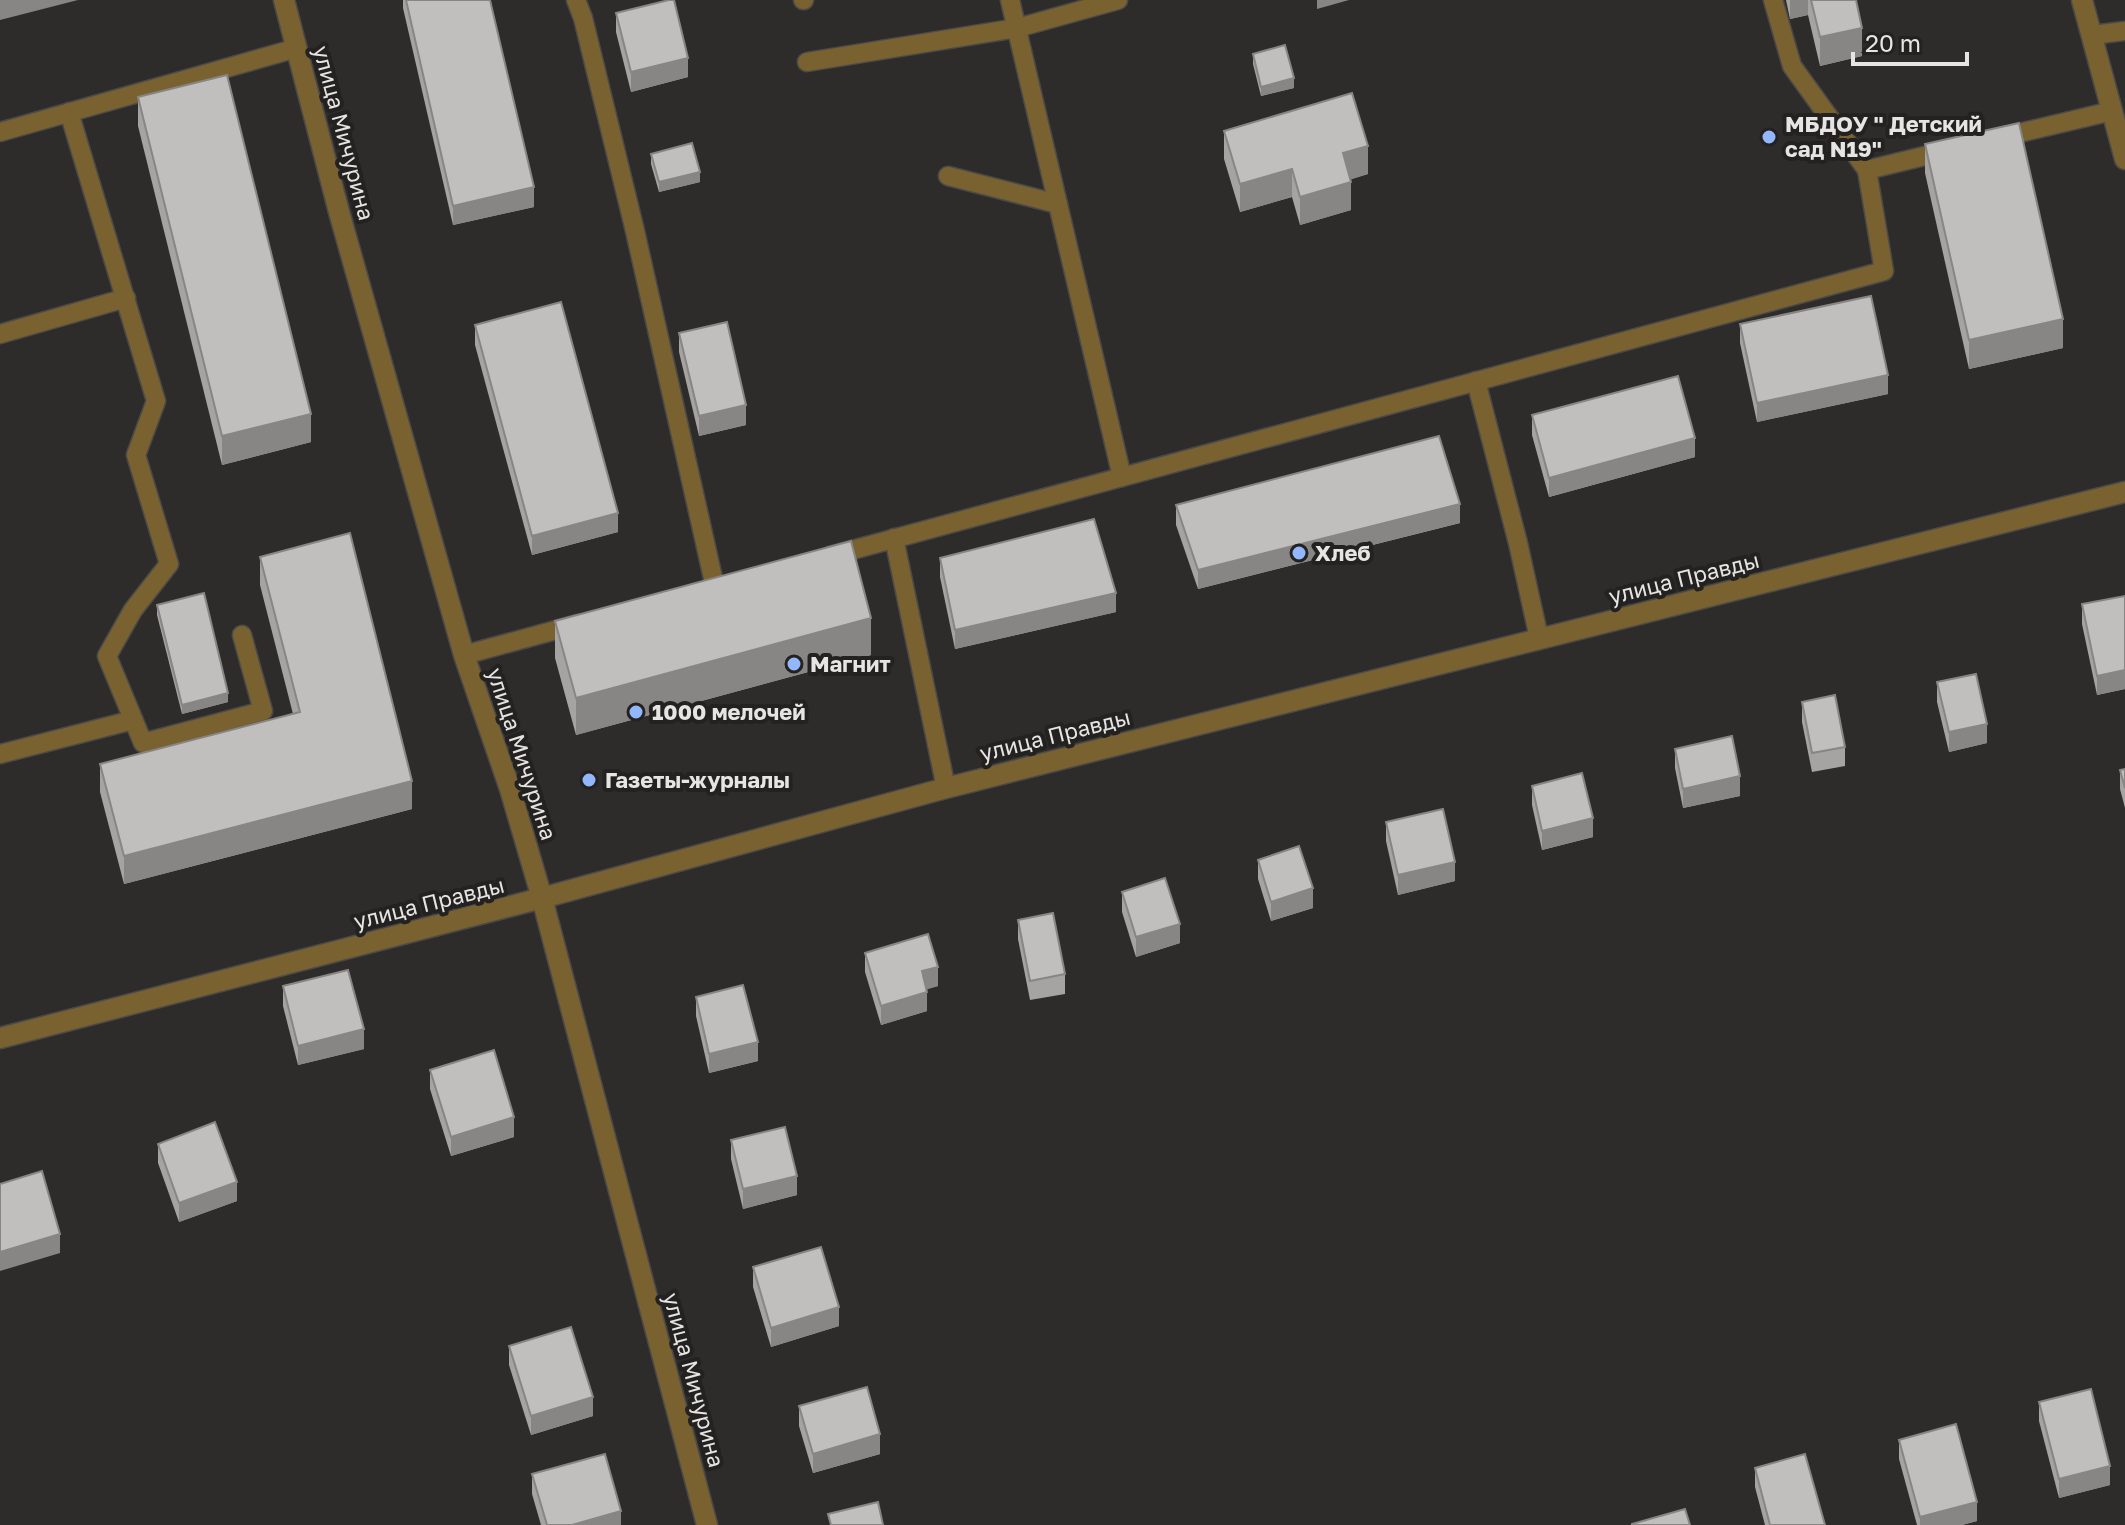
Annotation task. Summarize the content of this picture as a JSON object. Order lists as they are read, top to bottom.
{
  "streets": {
    "street": ["улица Мичурина", "улица Правды"]
  },
  "crossings": [
    ["улица Мичурина", "улица Правды"]
  ],
  "places": [
    "МБДОУ \" Детский сад N19\"",
    "Хлеб",
    "Магнит",
    "1000 мелочей",
    "Газеты-журналы"
  ],
  "scale_bar": "20 m"
}
